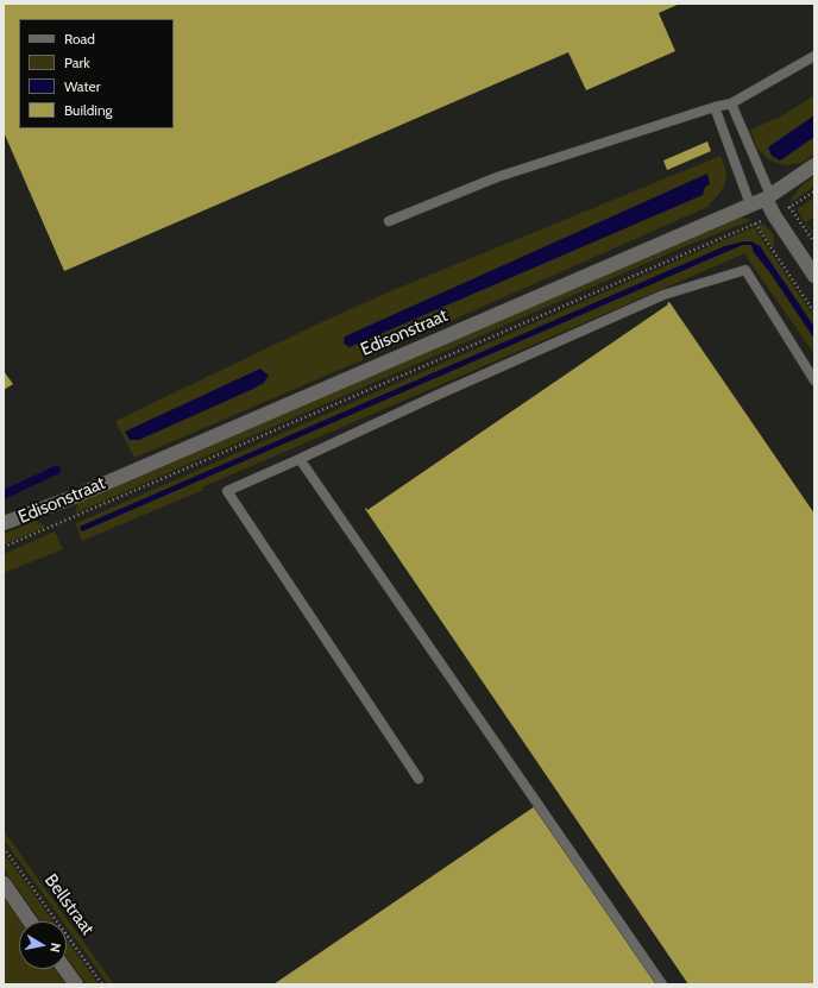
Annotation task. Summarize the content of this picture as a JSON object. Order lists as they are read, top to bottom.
{
  "streets": {
    "street": ["Edisonstraat"],
    "path": ["Bellstraat"]
  },
  "legend": [
    "Road",
    "Park",
    "Water",
    "Building"
  ],
  "north": "right"
}
